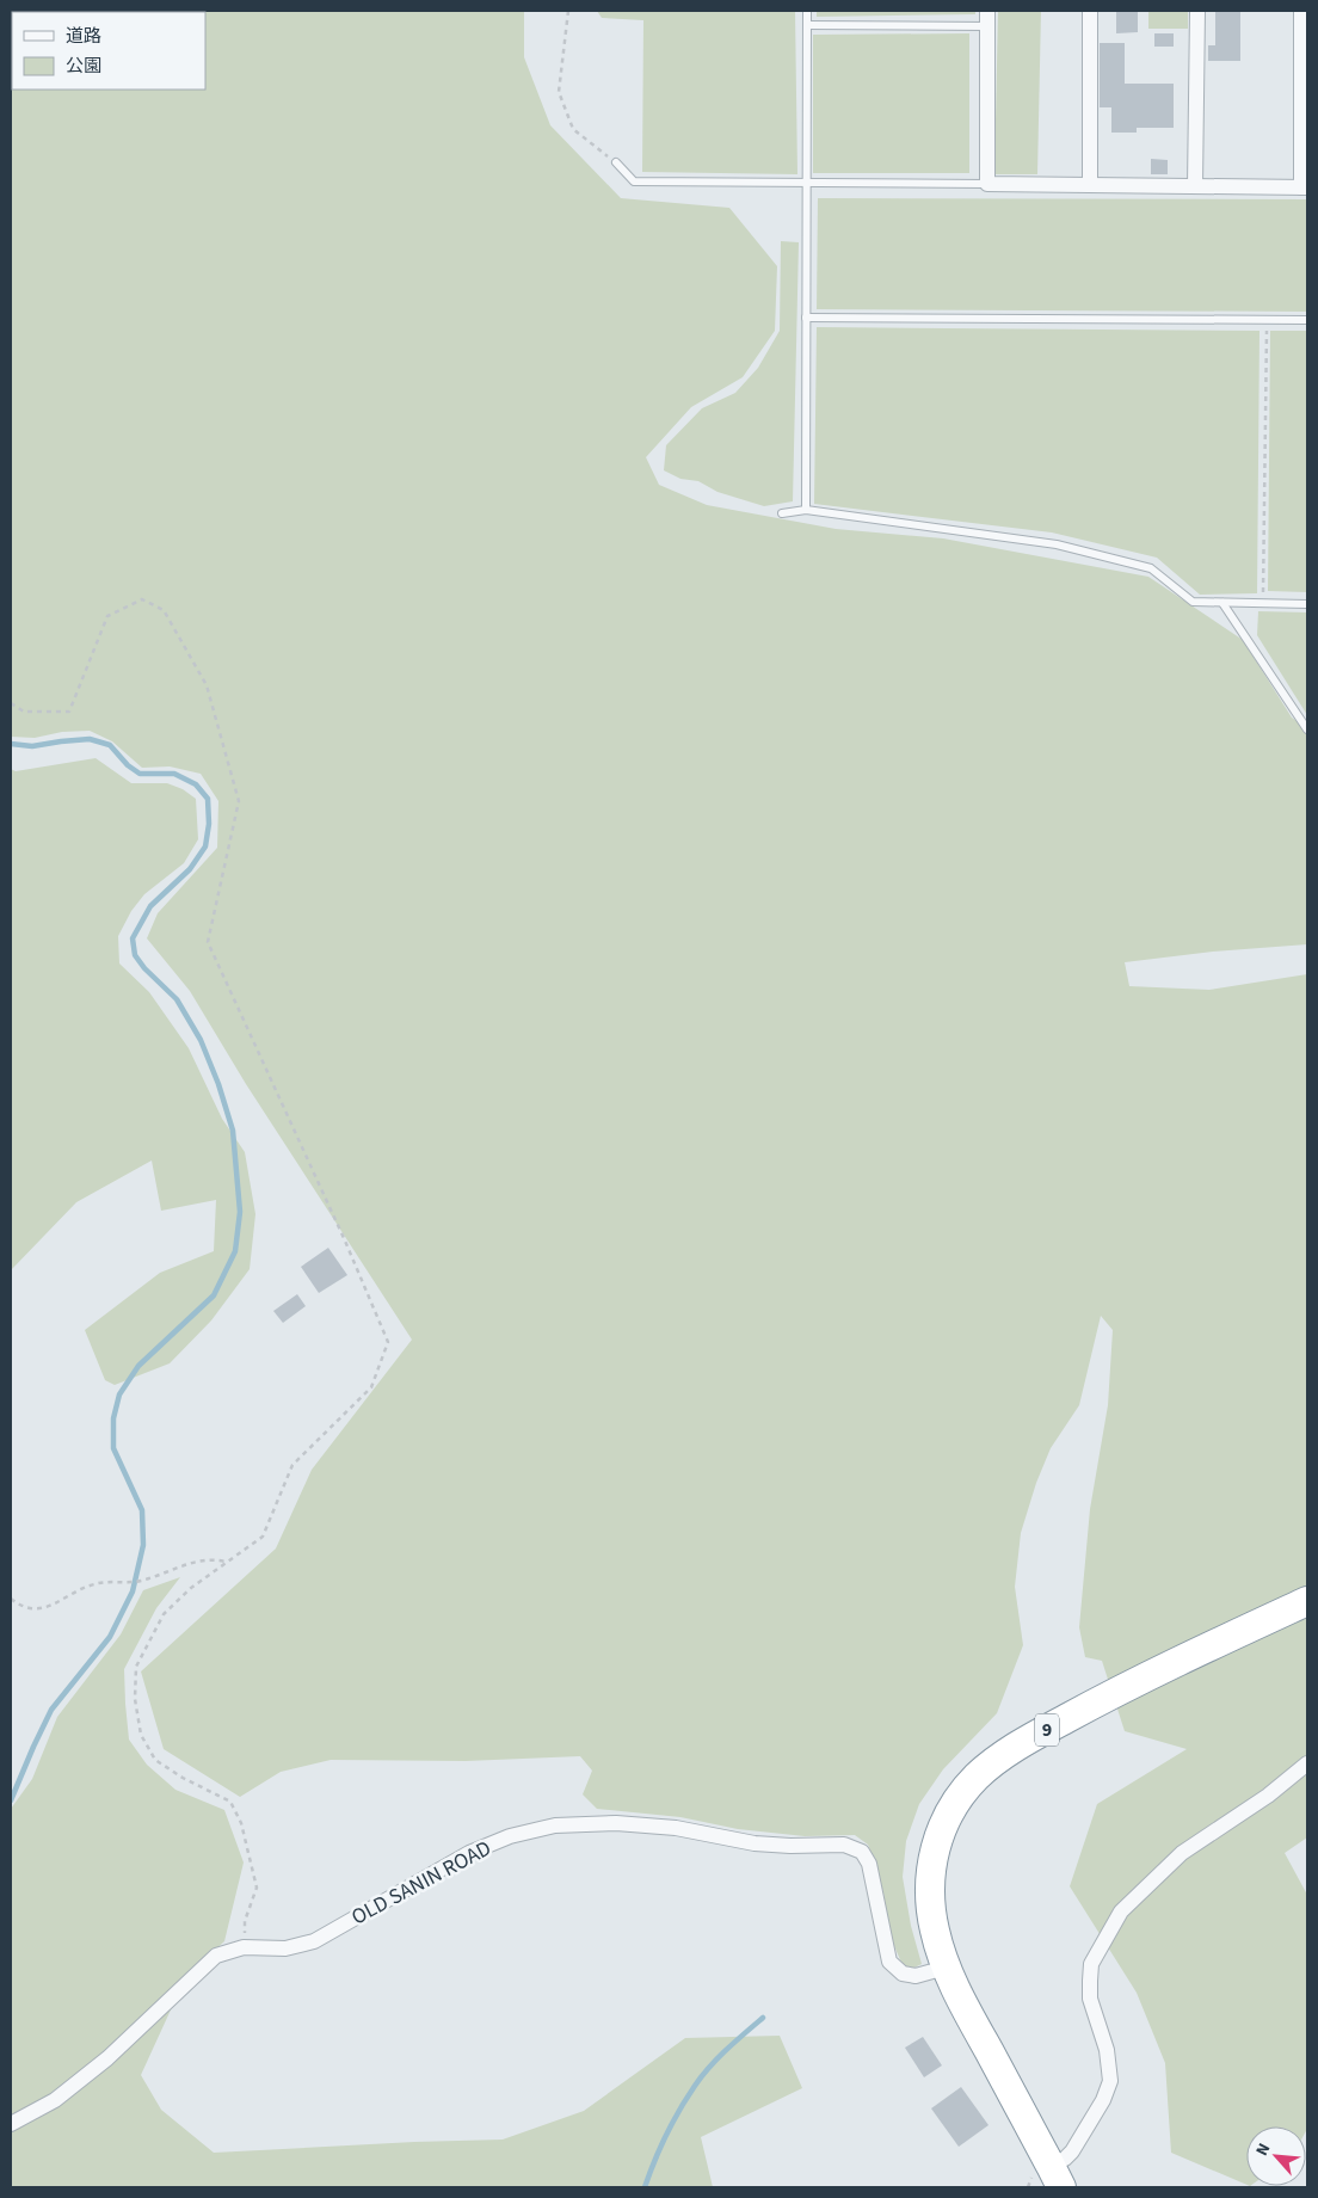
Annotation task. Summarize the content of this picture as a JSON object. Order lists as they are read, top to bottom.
{
  "streets": {
    "highway": ["9"],
    "street": ["OLD SANIN ROAD"]
  },
  "crossings": [
    ["9", "OLD SANIN ROAD"]
  ],
  "legend": ["道路", "公園"],
  "north": "top left"
}
